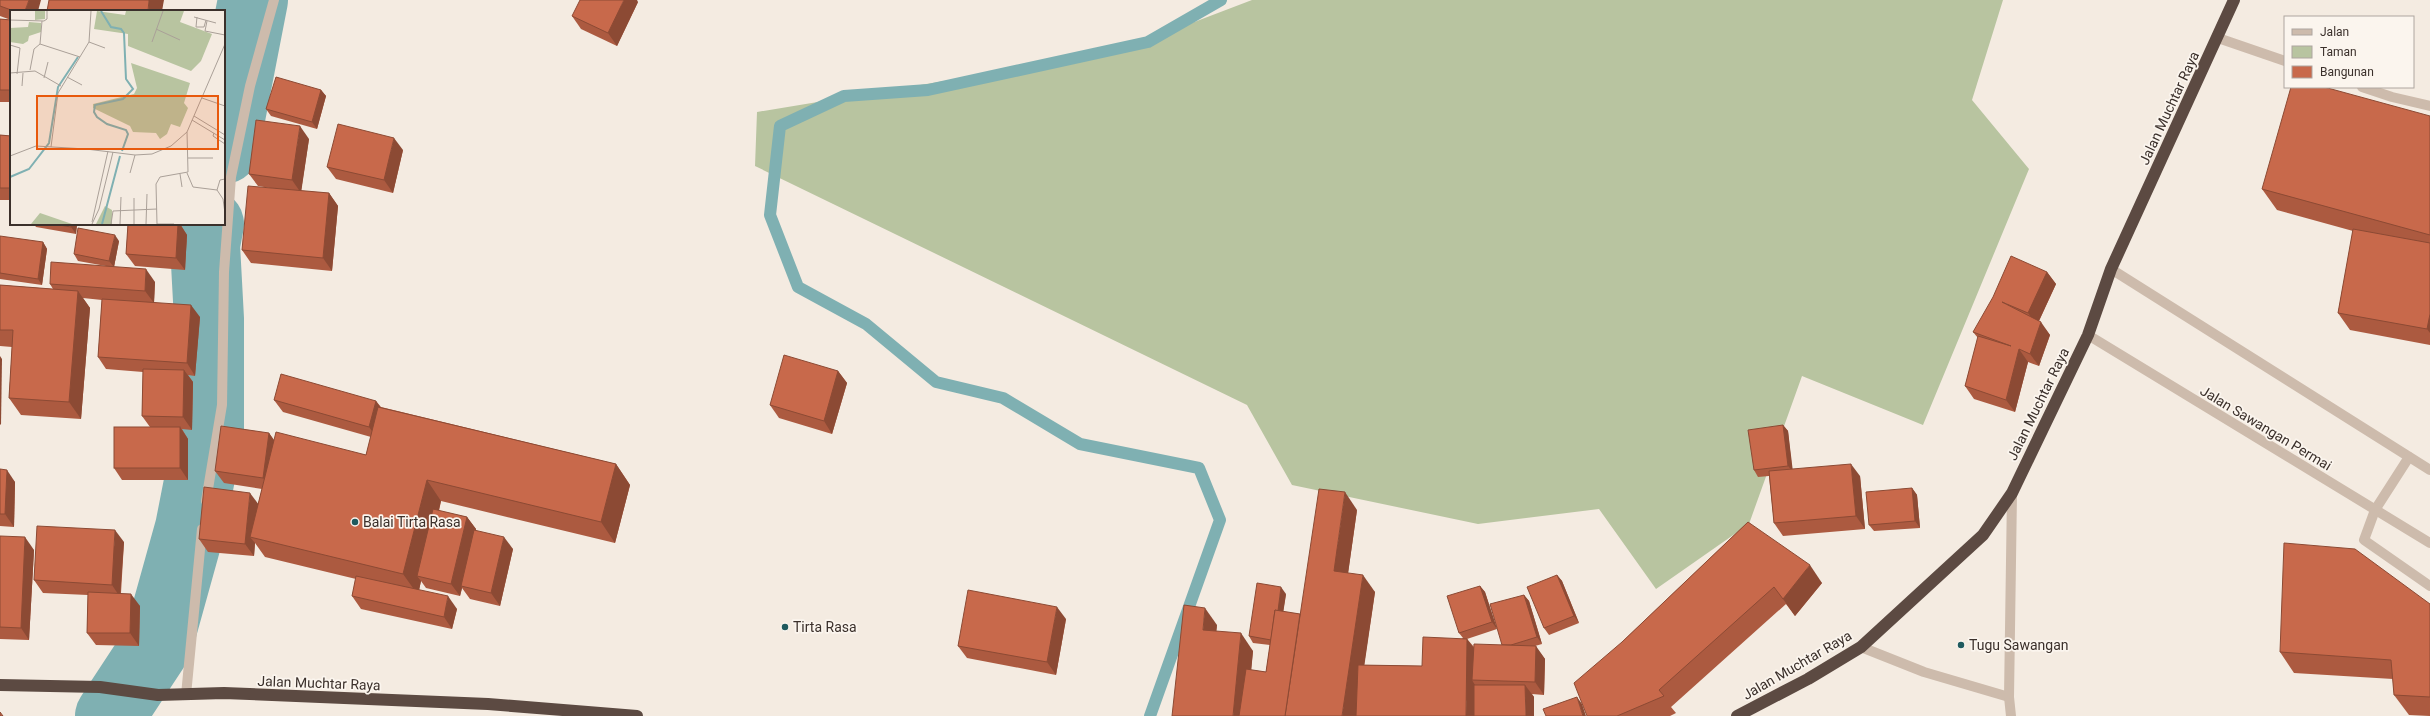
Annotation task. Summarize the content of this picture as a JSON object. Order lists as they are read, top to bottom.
{
  "streets": {
    "highway": ["Jalan Muchtar Raya"],
    "street": ["Jalan Sawangan Permai"]
  },
  "crossings": [
    ["Jalan Muchtar Raya", "Jalan Sawangan Permai"]
  ],
  "places": ["Balai Tirta Rasa", "Tirta Rasa", "Tugu Sawangan"],
  "legend": ["Jalan", "Taman", "Bangunan"]
}
